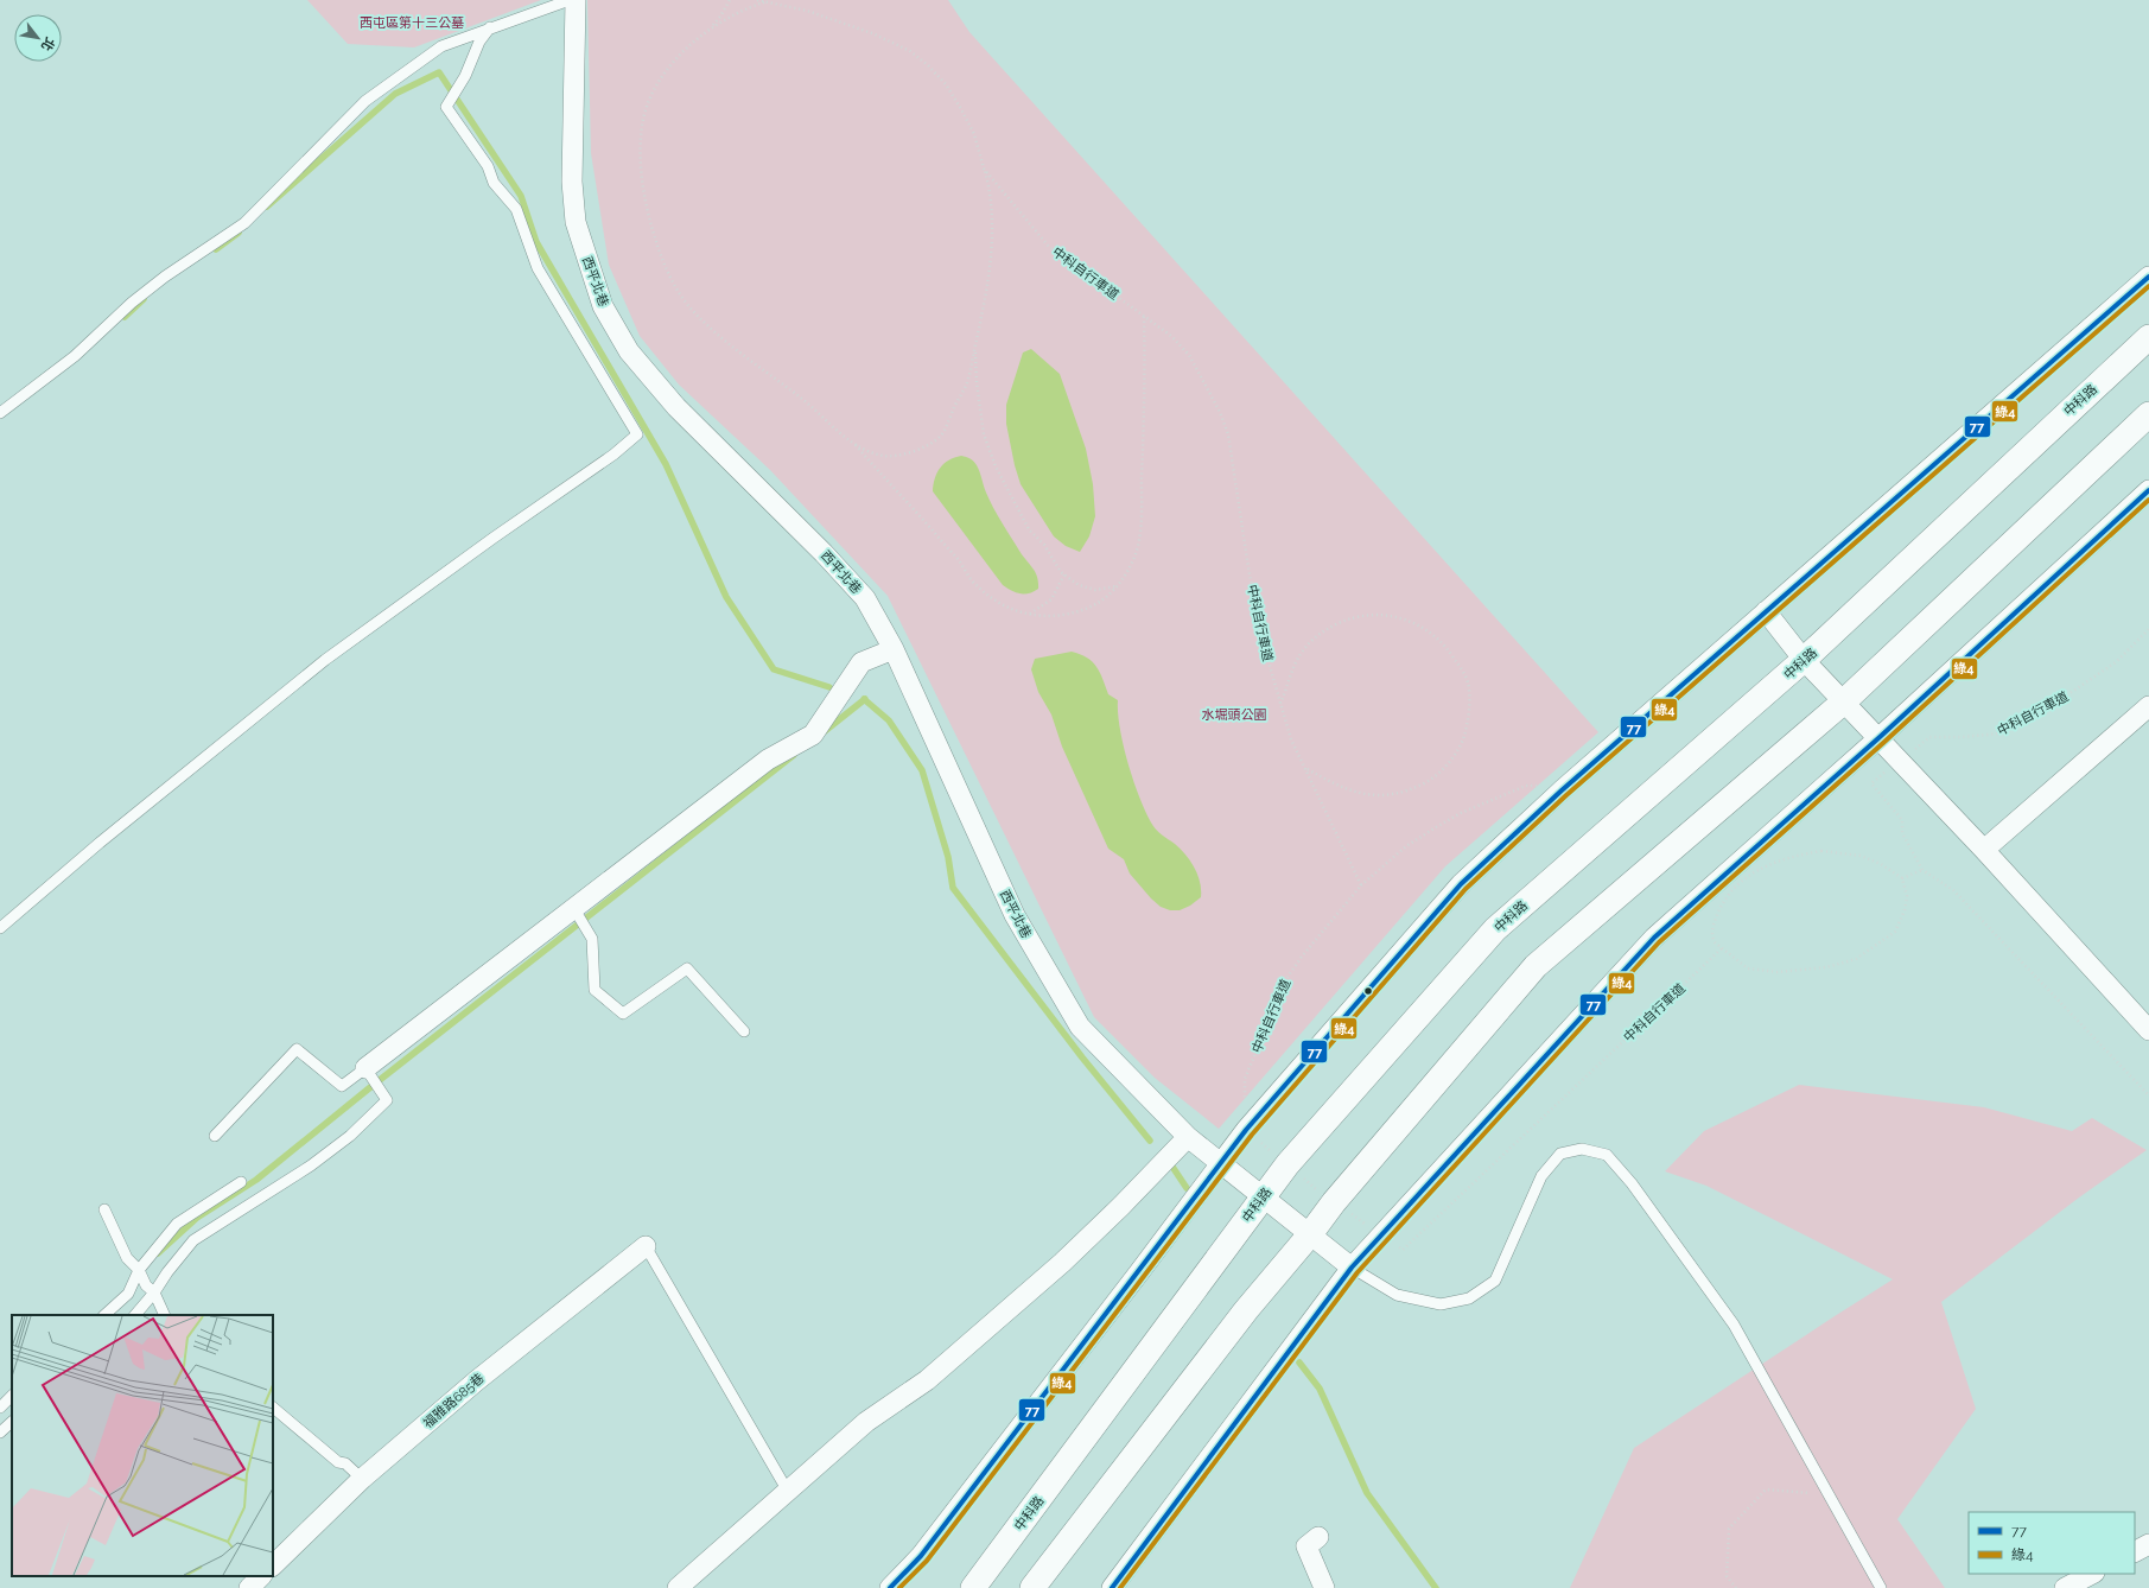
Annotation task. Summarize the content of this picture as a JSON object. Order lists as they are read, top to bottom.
{
  "streets": {
    "street": ["西平北巷", "中科路", "福雅路685巷"],
    "path": ["中科自行車道"]
  },
  "crossings": [
    ["西平北巷", "中科路"]
  ],
  "parks": ["西屯區第十三公墓", "水堀頭公園"],
  "lines": ["transit line 77", "transit line 綠4"],
  "legend": ["77", "綠4"],
  "north": "bottom right"
}
